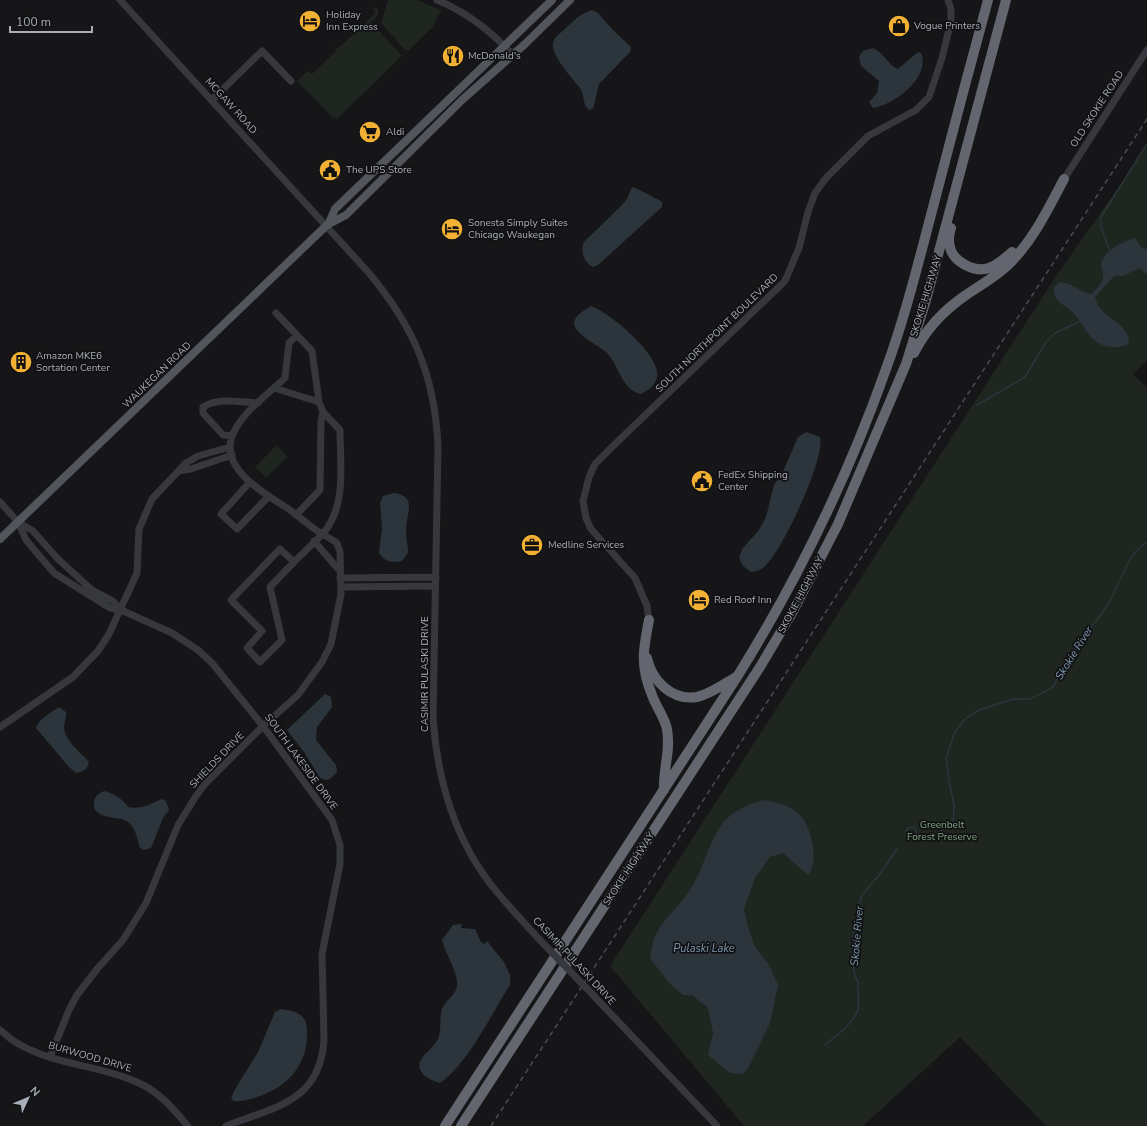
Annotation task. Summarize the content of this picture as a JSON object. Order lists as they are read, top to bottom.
{
  "streets": {
    "highway": ["SKOKIE HIGHWAY"],
    "main road": ["WAUKEGAN ROAD"],
    "street": [
      "MCGAW ROAD",
      "OLD SKOKIE ROAD",
      "SOUTH NORTHPOINT BOULEVARD",
      "CASIMIR PULASKI DRIVE",
      "SHIELDS DRIVE",
      "SOUTH LAKESIDE DRIVE",
      "BURWOOD DRIVE"
    ]
  },
  "crossings": [
    ["MCGAW ROAD", "WAUKEGAN ROAD"],
    ["MCGAW ROAD", "CASIMIR PULASKI DRIVE"],
    ["WAUKEGAN ROAD", "CASIMIR PULASKI DRIVE"],
    ["WAUKEGAN ROAD", "SOUTH LAKESIDE DRIVE"],
    ["SHIELDS DRIVE", "SOUTH LAKESIDE DRIVE"],
    ["SHIELDS DRIVE", "BURWOOD DRIVE"]
  ],
  "water": ["Skokie River", "Pulaski Lake"],
  "parks": ["Greenbelt Forest Preserve"],
  "places": {
    "hotel": ["Holiday Inn Express", "Sonesta Simply Suites Chicago Waukegan", "Red Roof Inn"],
    "shop": ["Vogue Printers"],
    "restaurant": ["McDonald's"],
    "supermarket": ["Aldi"],
    "public building": ["The UPS Store", "FedEx Shipping Center"],
    "building": ["Amazon MKE6 Sortation Center"],
    "office": ["Medline Services"]
  },
  "scale_bar": "100 m",
  "north": "top right"
}
